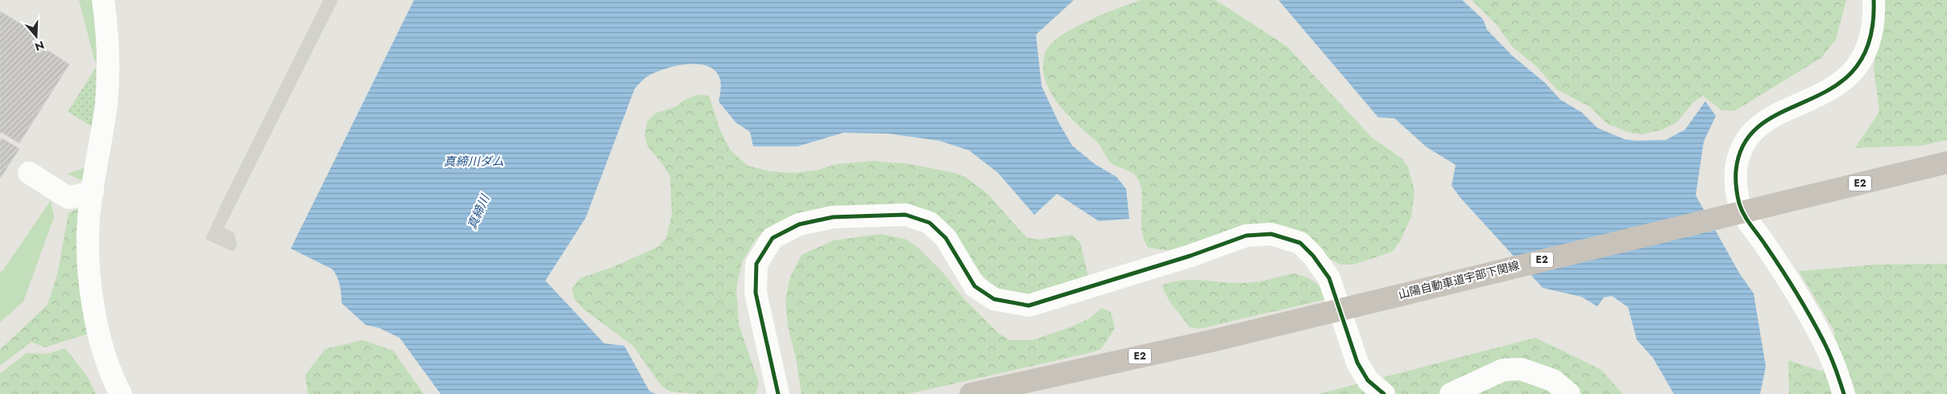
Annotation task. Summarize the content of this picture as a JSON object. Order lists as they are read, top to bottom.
{
  "streets": {
    "highway": ["E2", "山陽自動車道宇部下関線"]
  },
  "water": ["真締川ダム", "真締川"],
  "north": "bottom"
}
